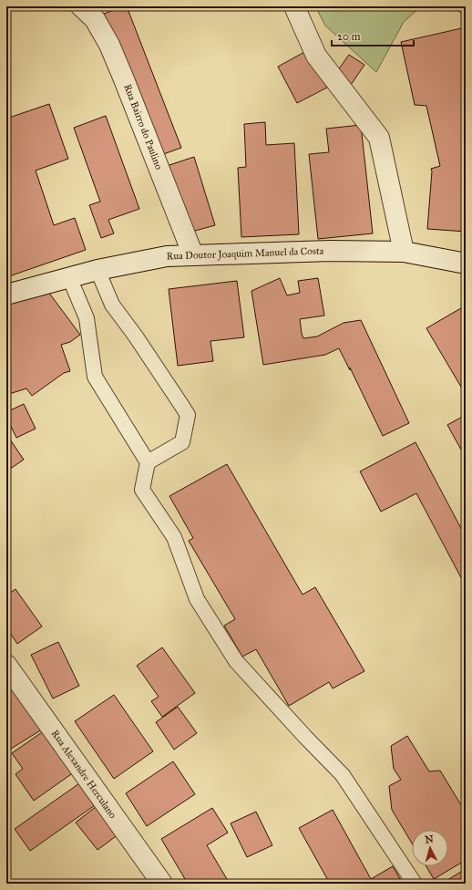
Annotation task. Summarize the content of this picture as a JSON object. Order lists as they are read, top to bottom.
{
  "streets": {
    "street": ["Rua Bairro do Paulino", "Rua Doutor Joaquim Manuel da Costa", "Rua Alexandre Herculano"]
  },
  "crossings": [
    ["Rua Bairro do Paulino", "Rua Doutor Joaquim Manuel da Costa"]
  ],
  "scale_bar": "20 m",
  "north": "top"
}
